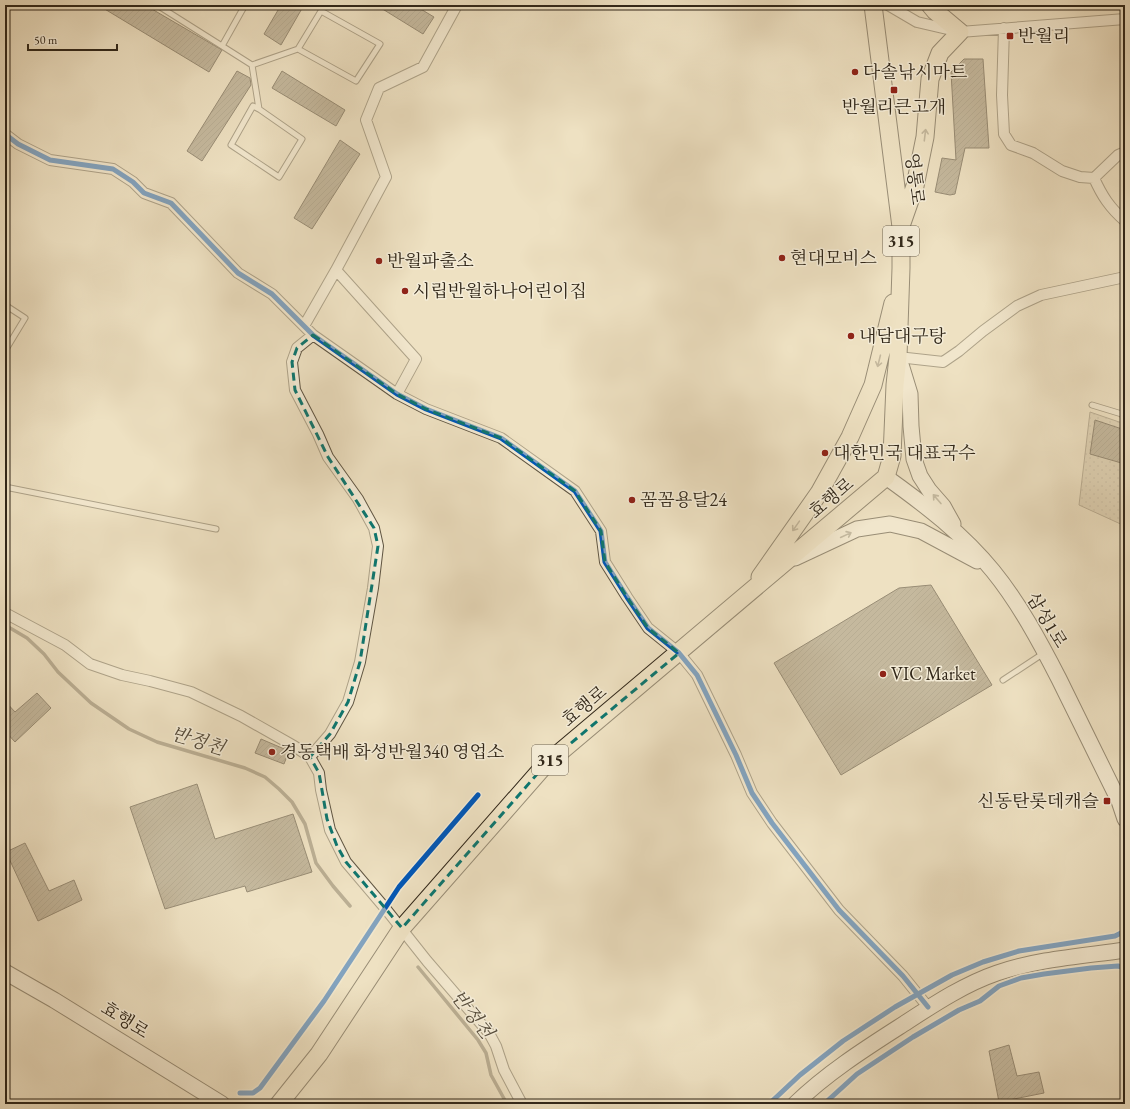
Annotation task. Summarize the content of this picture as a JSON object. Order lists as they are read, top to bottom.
{
  "streets": {
    "main road": [
      "영통로",
      "315",
      "효행로",
      "삼성1로"
    ]
  },
  "crossings": [
    ["영통로", "315"],
    ["영통로", "효행로"],
    ["영통로", "삼성1로"],
    ["315", "효행로"],
    ["효행로", "삼성1로"]
  ],
  "water": ["반정천"],
  "places": {
    "transit": ["반월리", "반월리큰고개", "신동탄롯데캐슬"],
    "other": [
      "다솔낚시마트",
      "현대모비스",
      "반월파출소",
      "시립반월하나어린이집",
      "내담대구탕",
      "대한민국 대표국수",
      "꼼꼼용달24",
      "VIC Market",
      "경동택배 화성반월340 영업소"
    ]
  },
  "scale_bar": "50 m"
}
